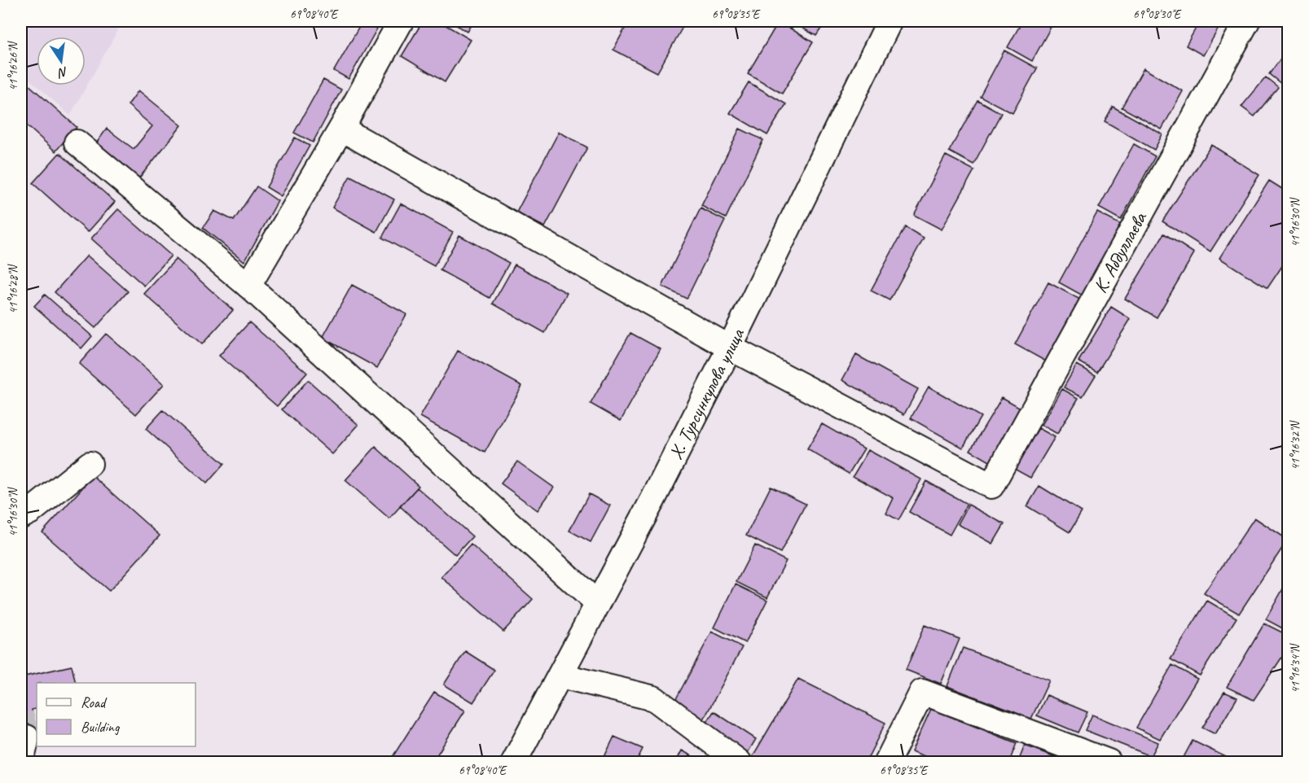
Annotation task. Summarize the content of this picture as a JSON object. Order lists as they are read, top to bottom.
{
  "streets": {
    "street": ["К. Абдуллаева", "Х. Турсункулова улица"]
  },
  "crossings": [
    ["К. Абдуллаева", "Х. Турсункулова улица"]
  ],
  "legend": ["Road", "Building"],
  "north": "bottom",
  "coordinates": [
    "69°08'40\"E",
    "69°08'35\"E",
    "69°08'30\"E",
    "41°16'26\"N",
    "41°16'30\"N",
    "41°16'28\"N",
    "41°16'32\"N",
    "41°16'34\"N"
  ]
}
